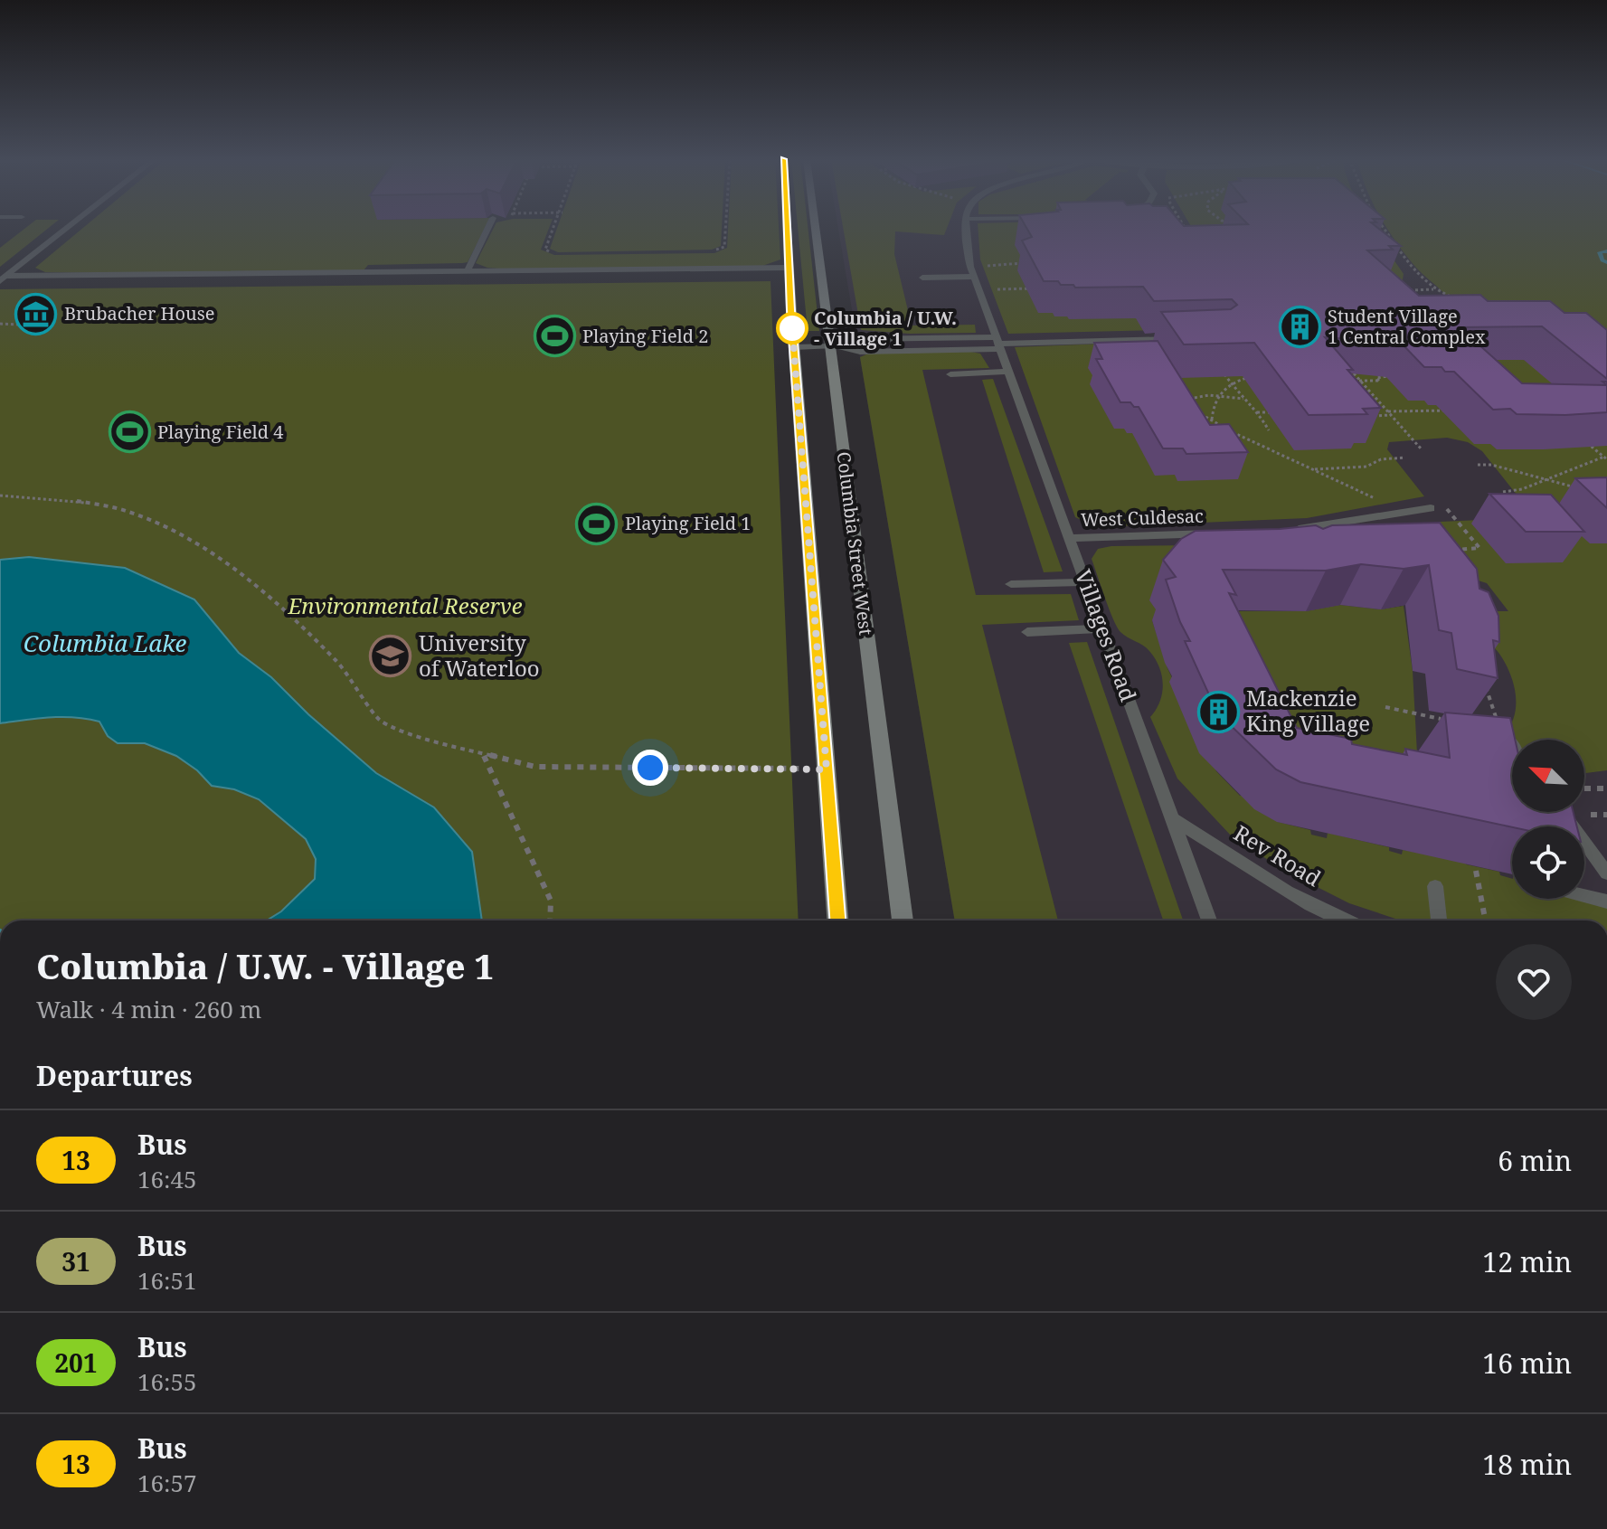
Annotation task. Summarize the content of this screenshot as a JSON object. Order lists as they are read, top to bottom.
{
  "streets": {
    "main road": ["Columbia Street West"],
    "lane": ["West Culdesac", "Villages Road", "Rev Road"]
  },
  "crossings": [
    ["West Culdesac", "Villages Road"],
    ["Villages Road", "Rev Road"]
  ],
  "water": ["Columbia Lake"],
  "parks": ["Environmental Reserve"],
  "places": {
    "museum": ["Brubacher House"],
    "building": ["Student Village 1 Central Complex", "Mackenzie King Village"],
    "other": ["Columbia / U.W. - Village 1"],
    "sports": ["Playing Field 2", "Playing Field 4", "Playing Field 1"],
    "school or university": ["University of Waterloo"]
  },
  "lines": ["bus line 13"],
  "north": "top left",
  "page": {
    "heading": [
      ["Columbia / U.W. - Village 1", "Walk · 4 min · 260 m"],
      "Departures"
    ],
    "list": [
      {
        "mark": "13",
        "name": "Bus",
        "note": "16:45",
        "value": "6 min"
      },
      {
        "mark": "31",
        "name": "Bus",
        "note": "16:51",
        "value": "12 min"
      },
      {
        "mark": "201",
        "name": "Bus",
        "note": "16:55",
        "value": "16 min"
      },
      {
        "mark": "13",
        "name": "Bus",
        "note": "16:57",
        "value": "18 min"
      }
    ]
  }
}
